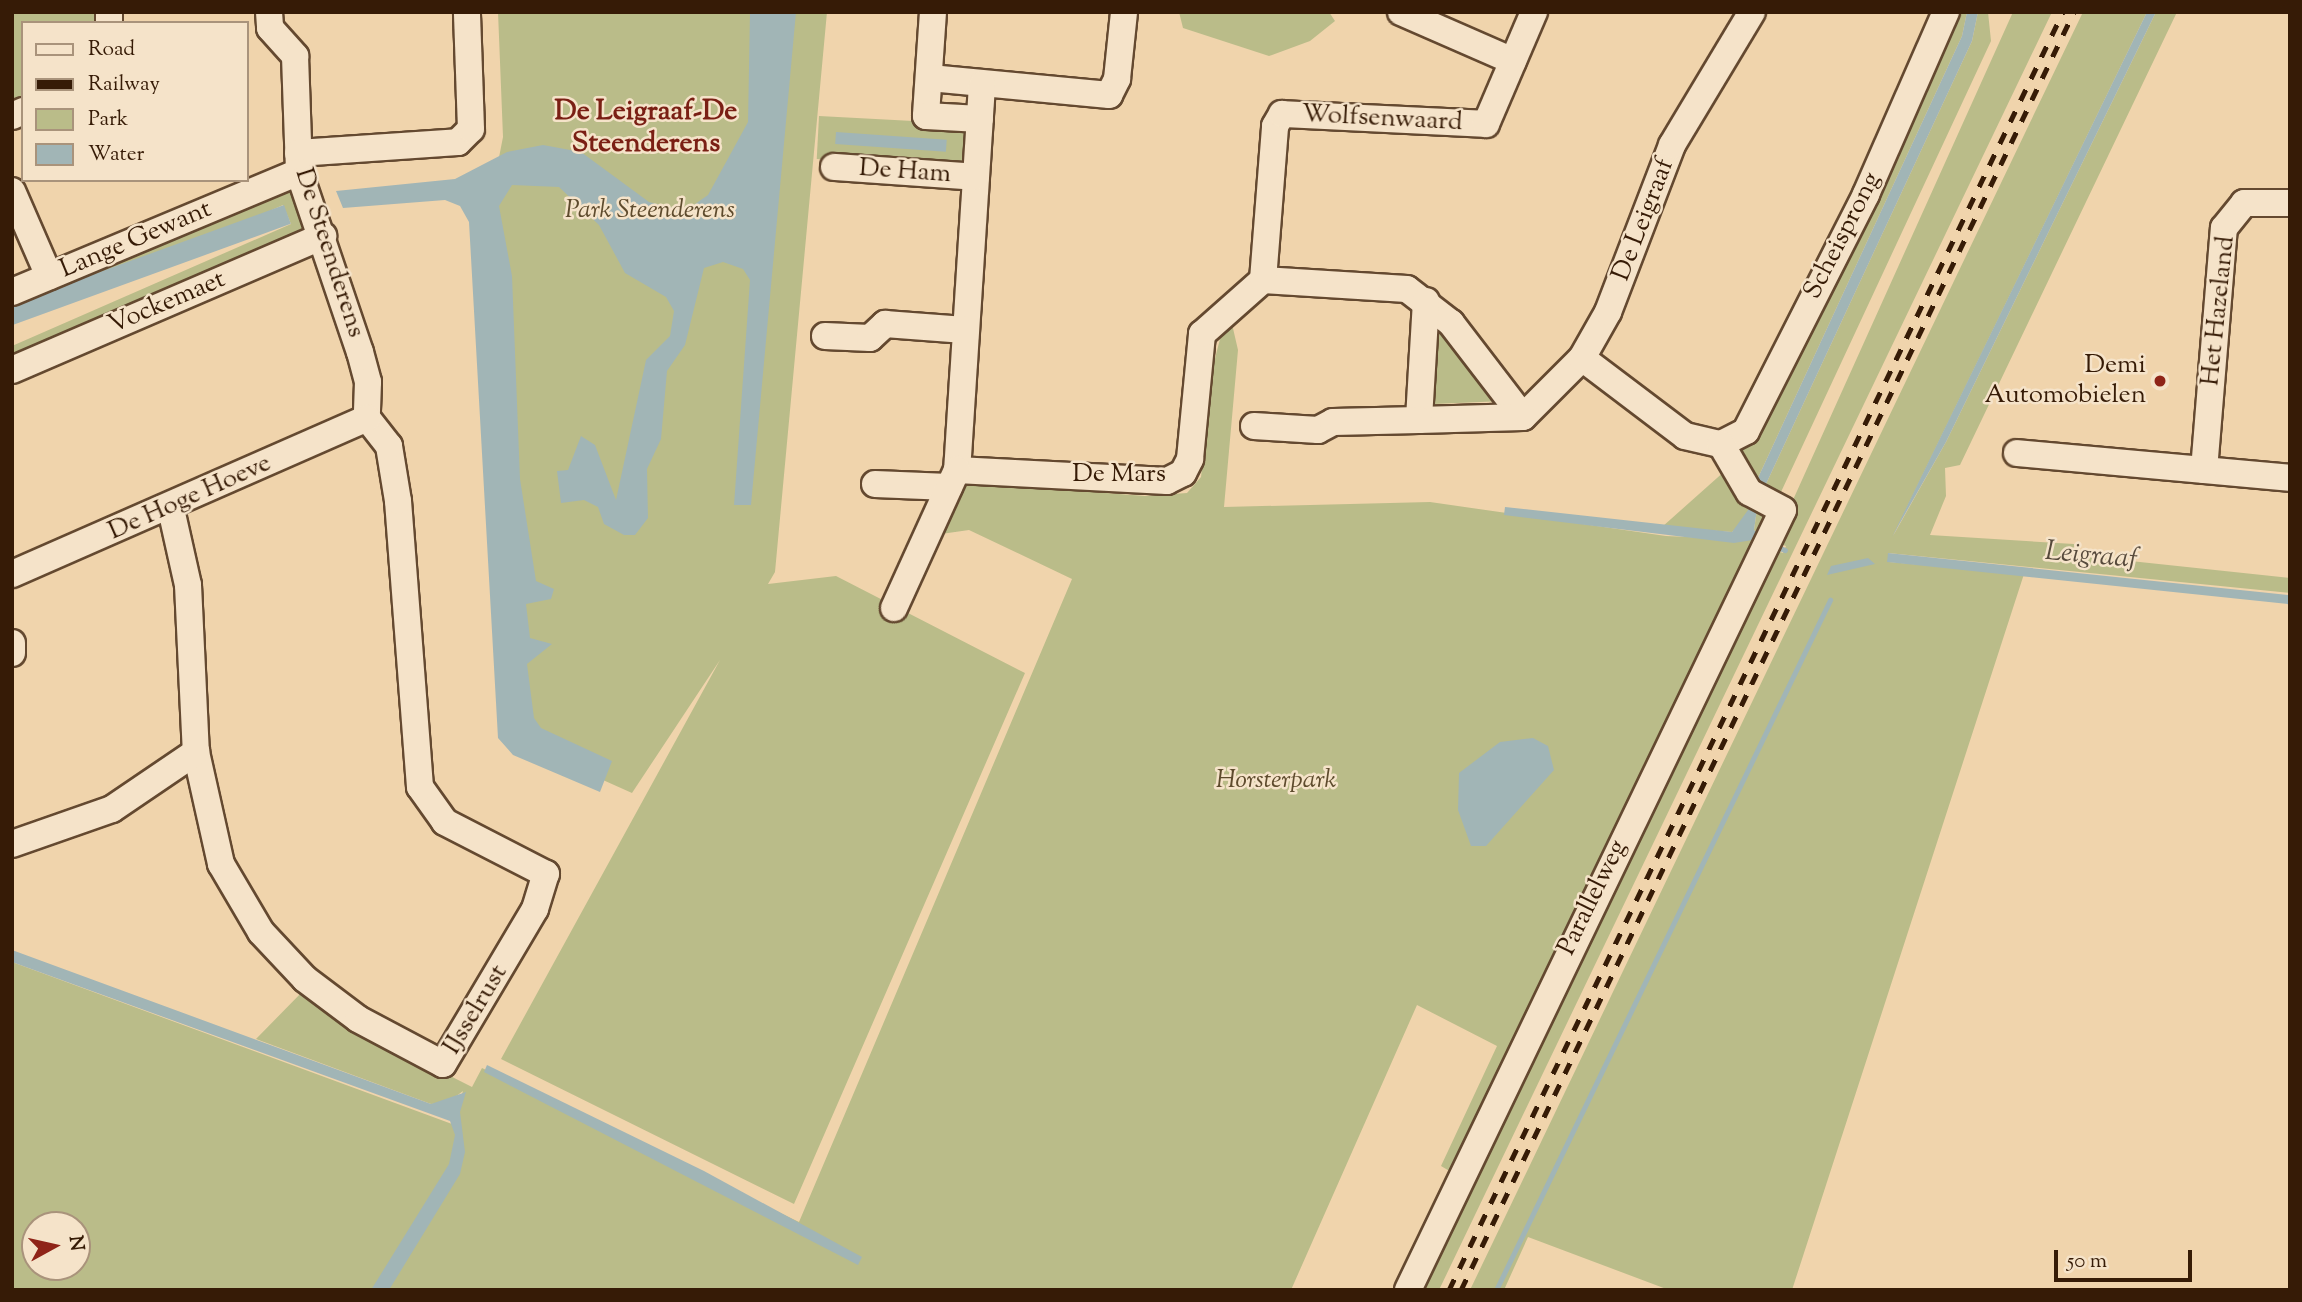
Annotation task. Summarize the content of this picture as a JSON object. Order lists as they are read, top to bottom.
{
  "streets": {
    "street": [
      "Wolfsenwaard",
      "De Ham",
      "De Leigraaf",
      "Scheisprong",
      "Lange Gewant",
      "De Steenderens",
      "Vockemaet",
      "Het Hazeland",
      "De Mars",
      "De Hoge Hoeve",
      "Parallelweg",
      "IJsselrust"
    ]
  },
  "crossings": [
    ["Wolfsenwaard", "De Mars"],
    ["Scheisprong", "Parallelweg"],
    ["Lange Gewant", "De Steenderens"],
    ["De Steenderens", "Vockemaet"],
    ["De Steenderens", "De Hoge Hoeve"],
    ["De Steenderens", "IJsselrust"],
    ["De Hoge Hoeve", "IJsselrust"]
  ],
  "districts": ["De Leigraaf-De Steenderens"],
  "water": ["Leigraaf"],
  "parks": ["Park Steenderens", "Horsterpark"],
  "places": ["Demi Automobielen"],
  "legend": [
    "Road",
    "Railway",
    "Park",
    "Water"
  ],
  "scale_bar": "50 m",
  "north": "right"
}
